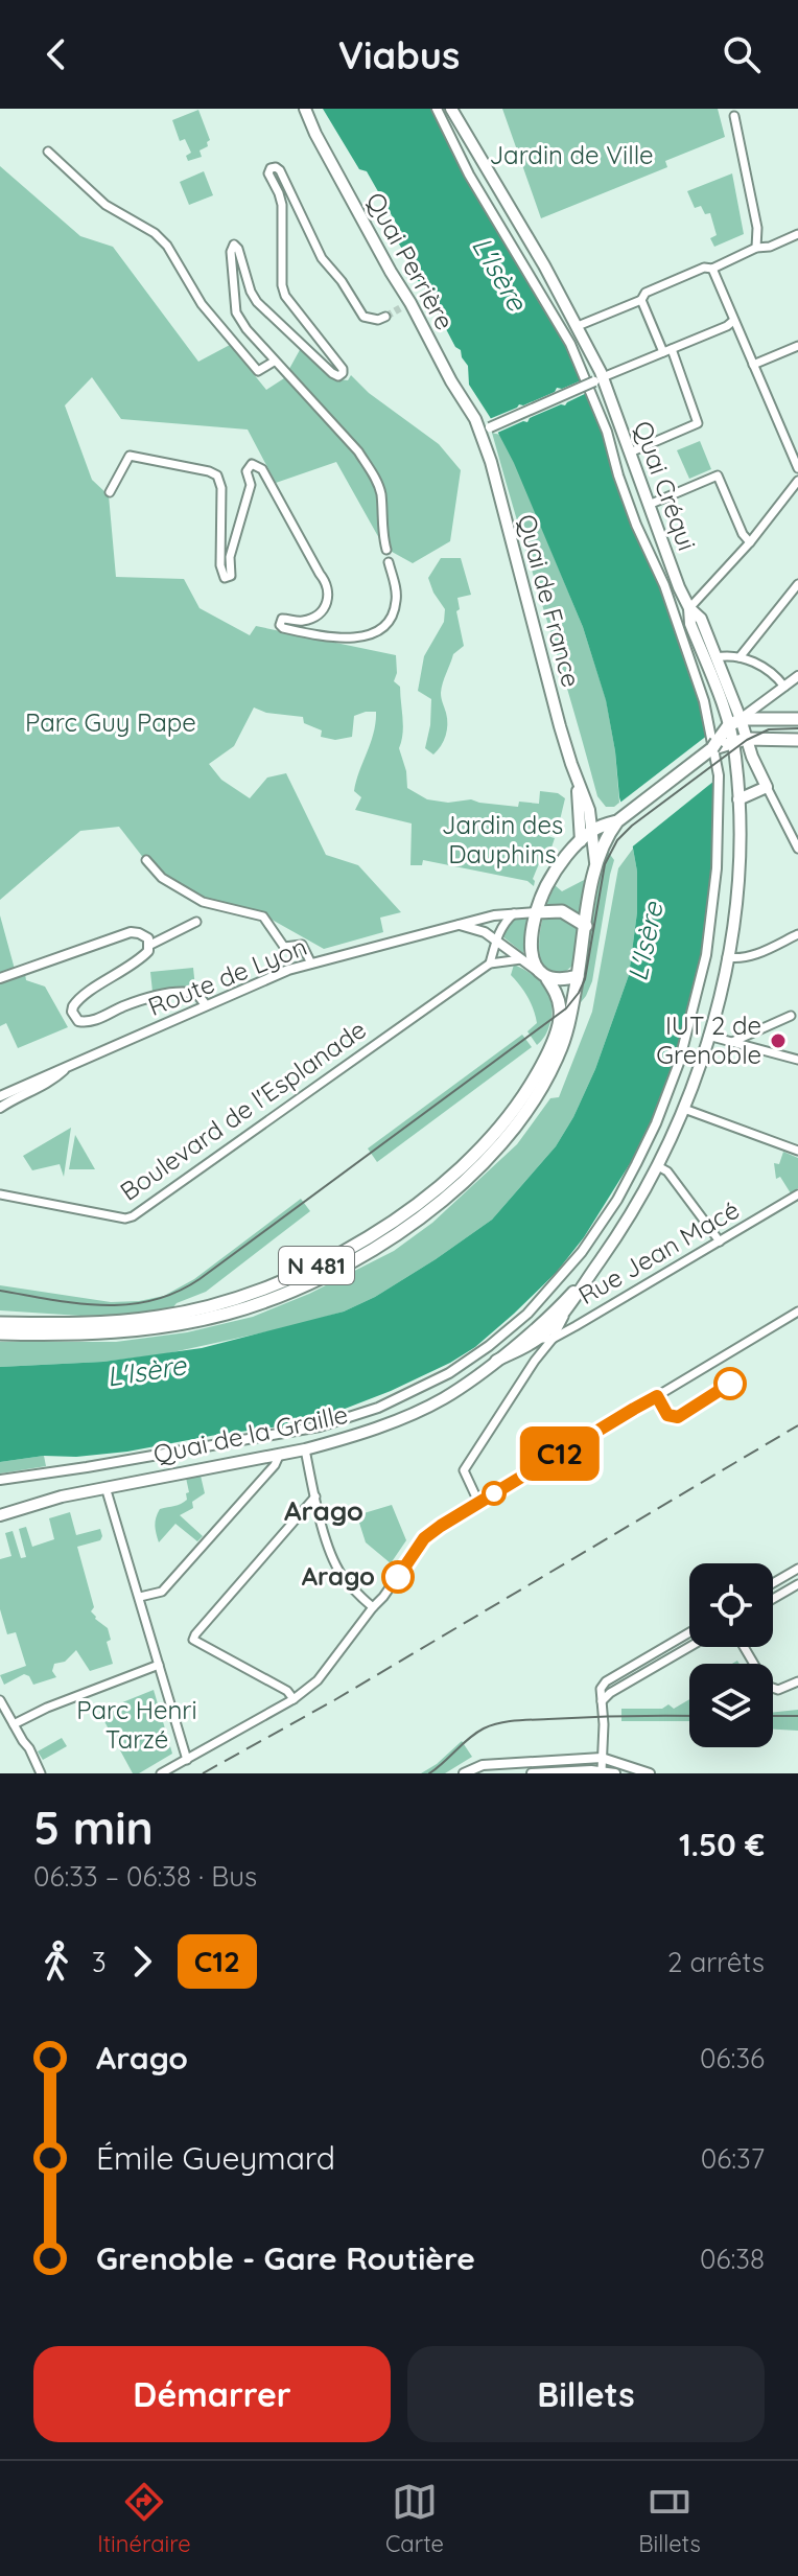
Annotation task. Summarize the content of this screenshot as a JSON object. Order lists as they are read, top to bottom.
{
  "streets": {
    "main road": [
      "Quai Perrière",
      "Quai Créqui",
      "Quai de France",
      "N 481",
      "Quai de la Graille"
    ],
    "street": ["Route de Lyon", "Boulevard de l'Esplanade", "Rue Jean Macé"]
  },
  "crossings": [
    ["Quai Perrière", "Quai de France"],
    ["Route de Lyon", "N 481"]
  ],
  "districts": ["Arago"],
  "water": ["L'Isère"],
  "parks": [
    "Jardin de Ville",
    "Parc Guy Pape",
    "Jardin des Dauphins",
    "Parc Henri Tarzé"
  ],
  "places": ["IUT 2 de Grenoble", "Arago"],
  "lines": ["bus line C12"],
  "page": {
    "header": "Viabus",
    "on_map": "C12",
    "heading": ["5 min", "06:33 – 06:38 · Bus", "1.50 €"],
    "legs": ["3", "C12", "2 arrêts"],
    "list": [
      {
        "name": "Arago",
        "value": "06:36"
      },
      {
        "name": "Émile Gueymard",
        "value": "06:37"
      },
      {
        "name": "Grenoble - Gare Routière",
        "value": "06:38"
      }
    ],
    "buttons": ["Démarrer", "Billets"],
    "tabs": ["Itinéraire", "Carte", "Billets"]
  }
}
